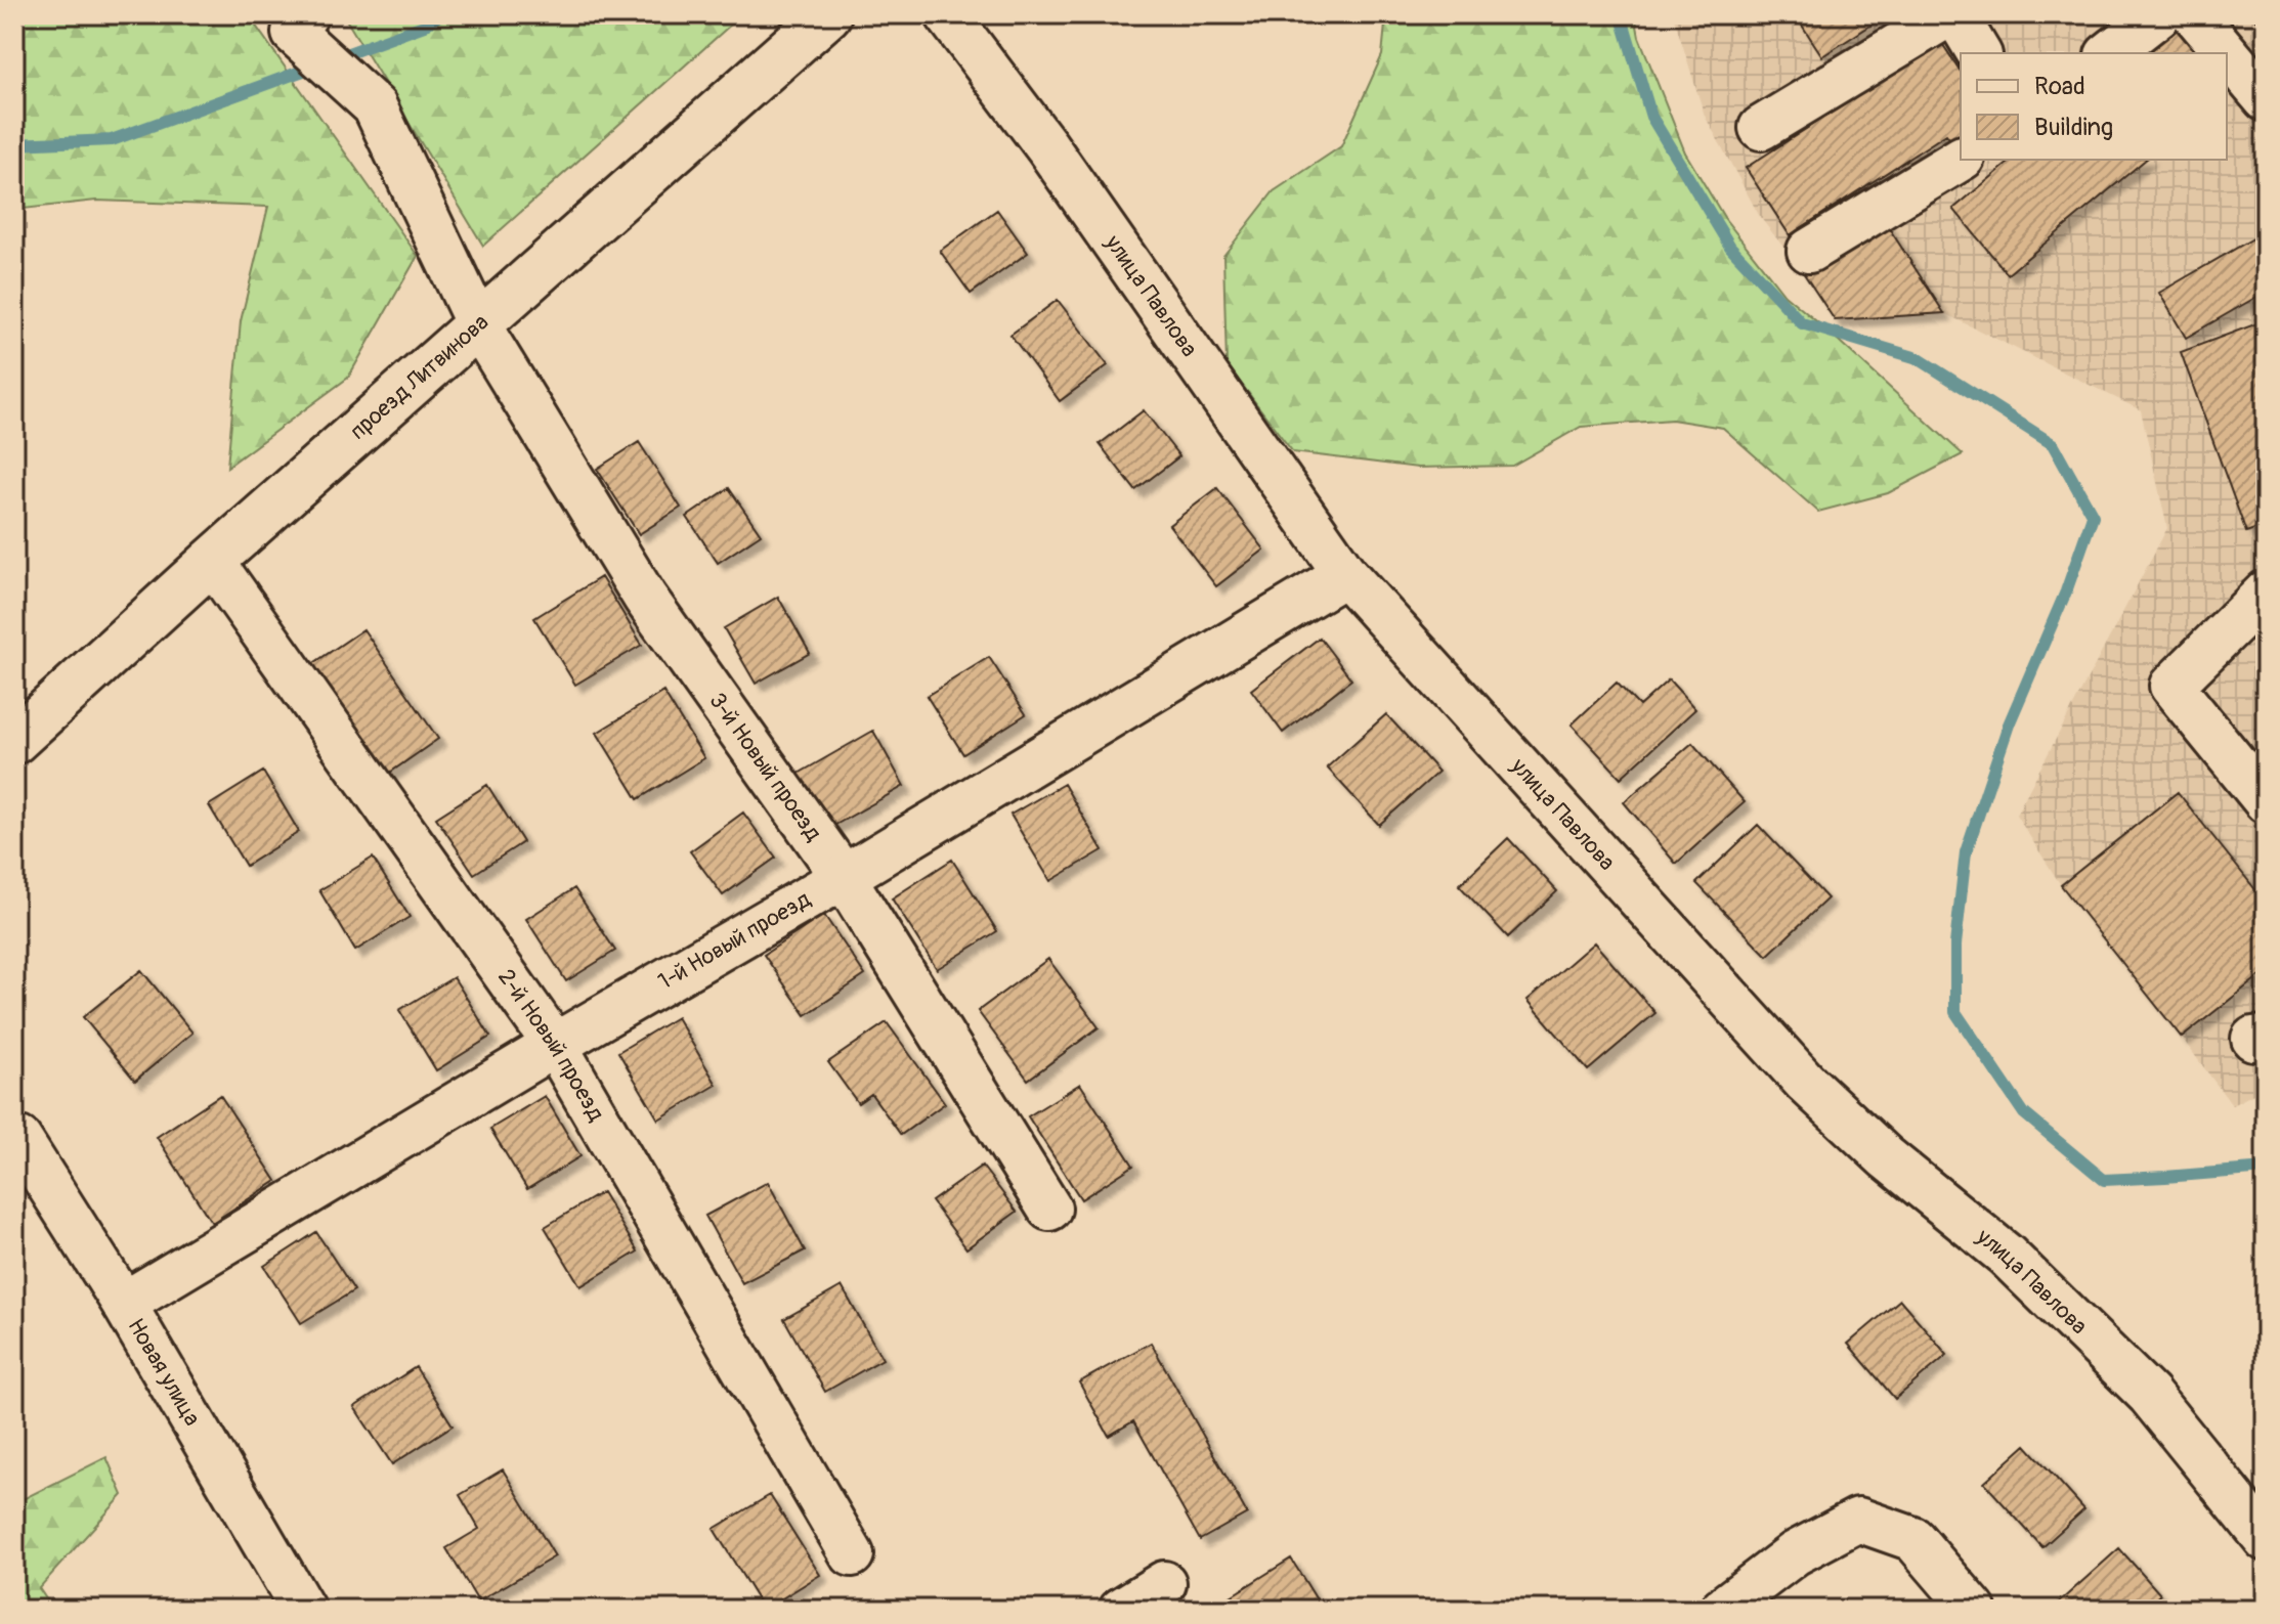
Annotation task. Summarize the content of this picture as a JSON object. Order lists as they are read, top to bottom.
{
  "streets": {
    "main road": ["проезд Литвинова"],
    "street": [
      "улица Павлова",
      "3-й Новый проезд",
      "1-й Новый проезд",
      "2-й Новый проезд",
      "Новая улица"
    ]
  },
  "crossings": [
    ["улица Павлова", "1-й Новый проезд"],
    ["проезд Литвинова", "3-й Новый проезд"],
    ["проезд Литвинова", "2-й Новый проезд"],
    ["3-й Новый проезд", "1-й Новый проезд"],
    ["1-й Новый проезд", "2-й Новый проезд"],
    ["1-й Новый проезд", "Новая улица"]
  ],
  "legend": ["Road", "Building"]
}
